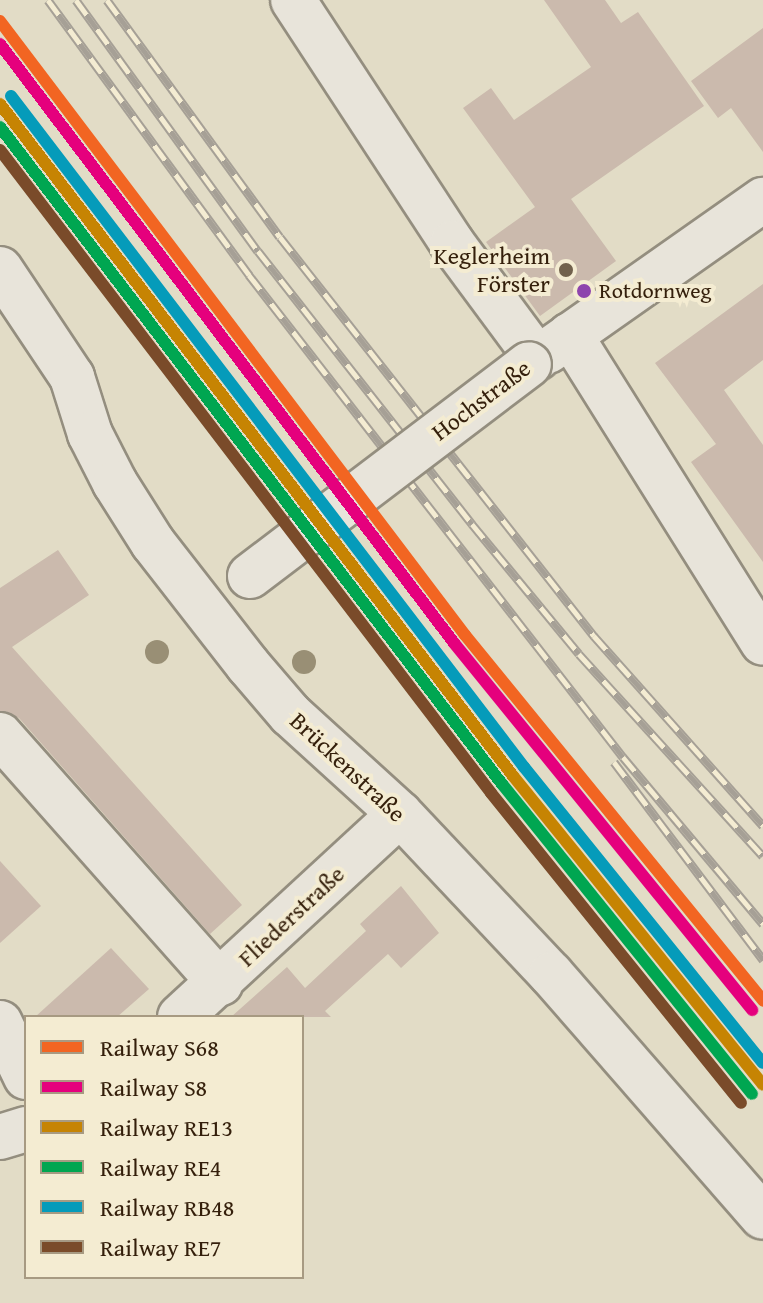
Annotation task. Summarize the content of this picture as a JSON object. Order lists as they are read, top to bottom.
{
  "streets": {
    "street": ["Hochstraße", "Brückenstraße", "Fliederstraße"]
  },
  "crossings": [
    ["Hochstraße", "Brückenstraße"],
    ["Brückenstraße", "Fliederstraße"]
  ],
  "places": ["Keglerheim Förster", "Rotdornweg"],
  "lines": [
    "rail line S68",
    "rail line S8",
    "rail line RB48",
    "rail line RE13",
    "rail line RE4",
    "rail line RE7"
  ],
  "legend": [
    "Railway S68",
    "Railway S8",
    "Railway RE13",
    "Railway RE4",
    "Railway RB48",
    "Railway RE7"
  ]
}
